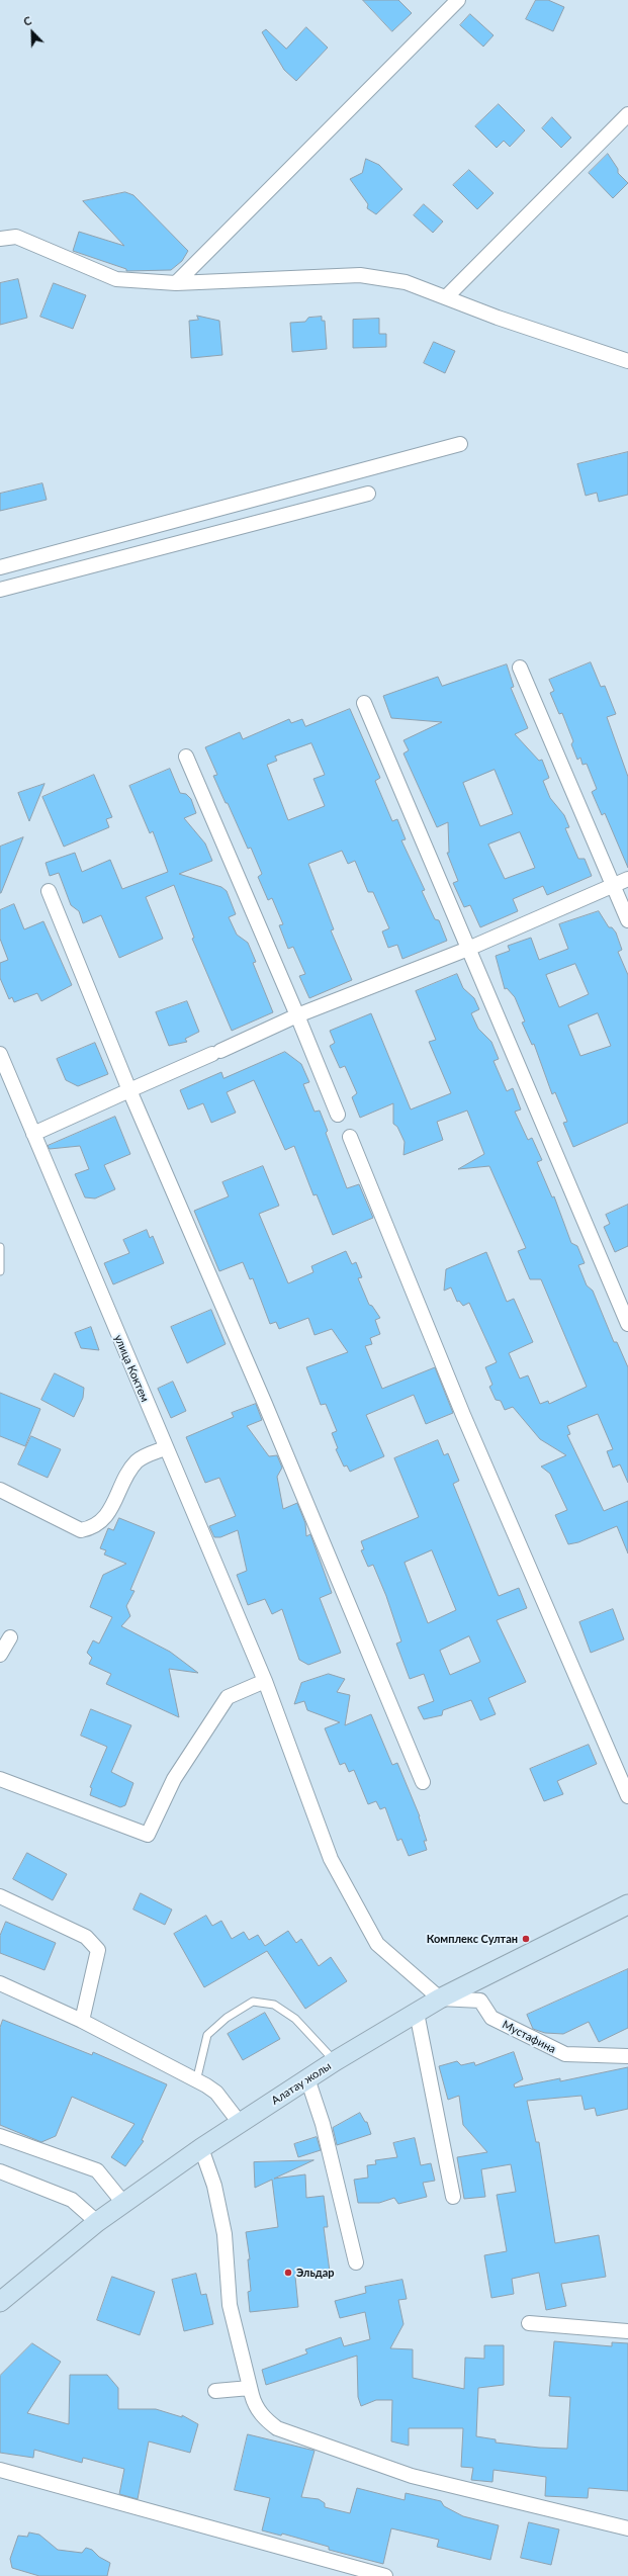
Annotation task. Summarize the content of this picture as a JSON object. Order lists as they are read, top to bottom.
{
  "streets": {
    "main road": ["Алатау жолы"],
    "street": ["улица Коктем", "Мустафина"]
  },
  "crossings": [
    ["улица Коктем", "Мустафина"],
    ["улица Коктем", "Алатау жолы"],
    ["Мустафина", "Алатау жолы"]
  ],
  "places": ["Комплекс Султан", "Эльдар"],
  "north": "top left"
}
